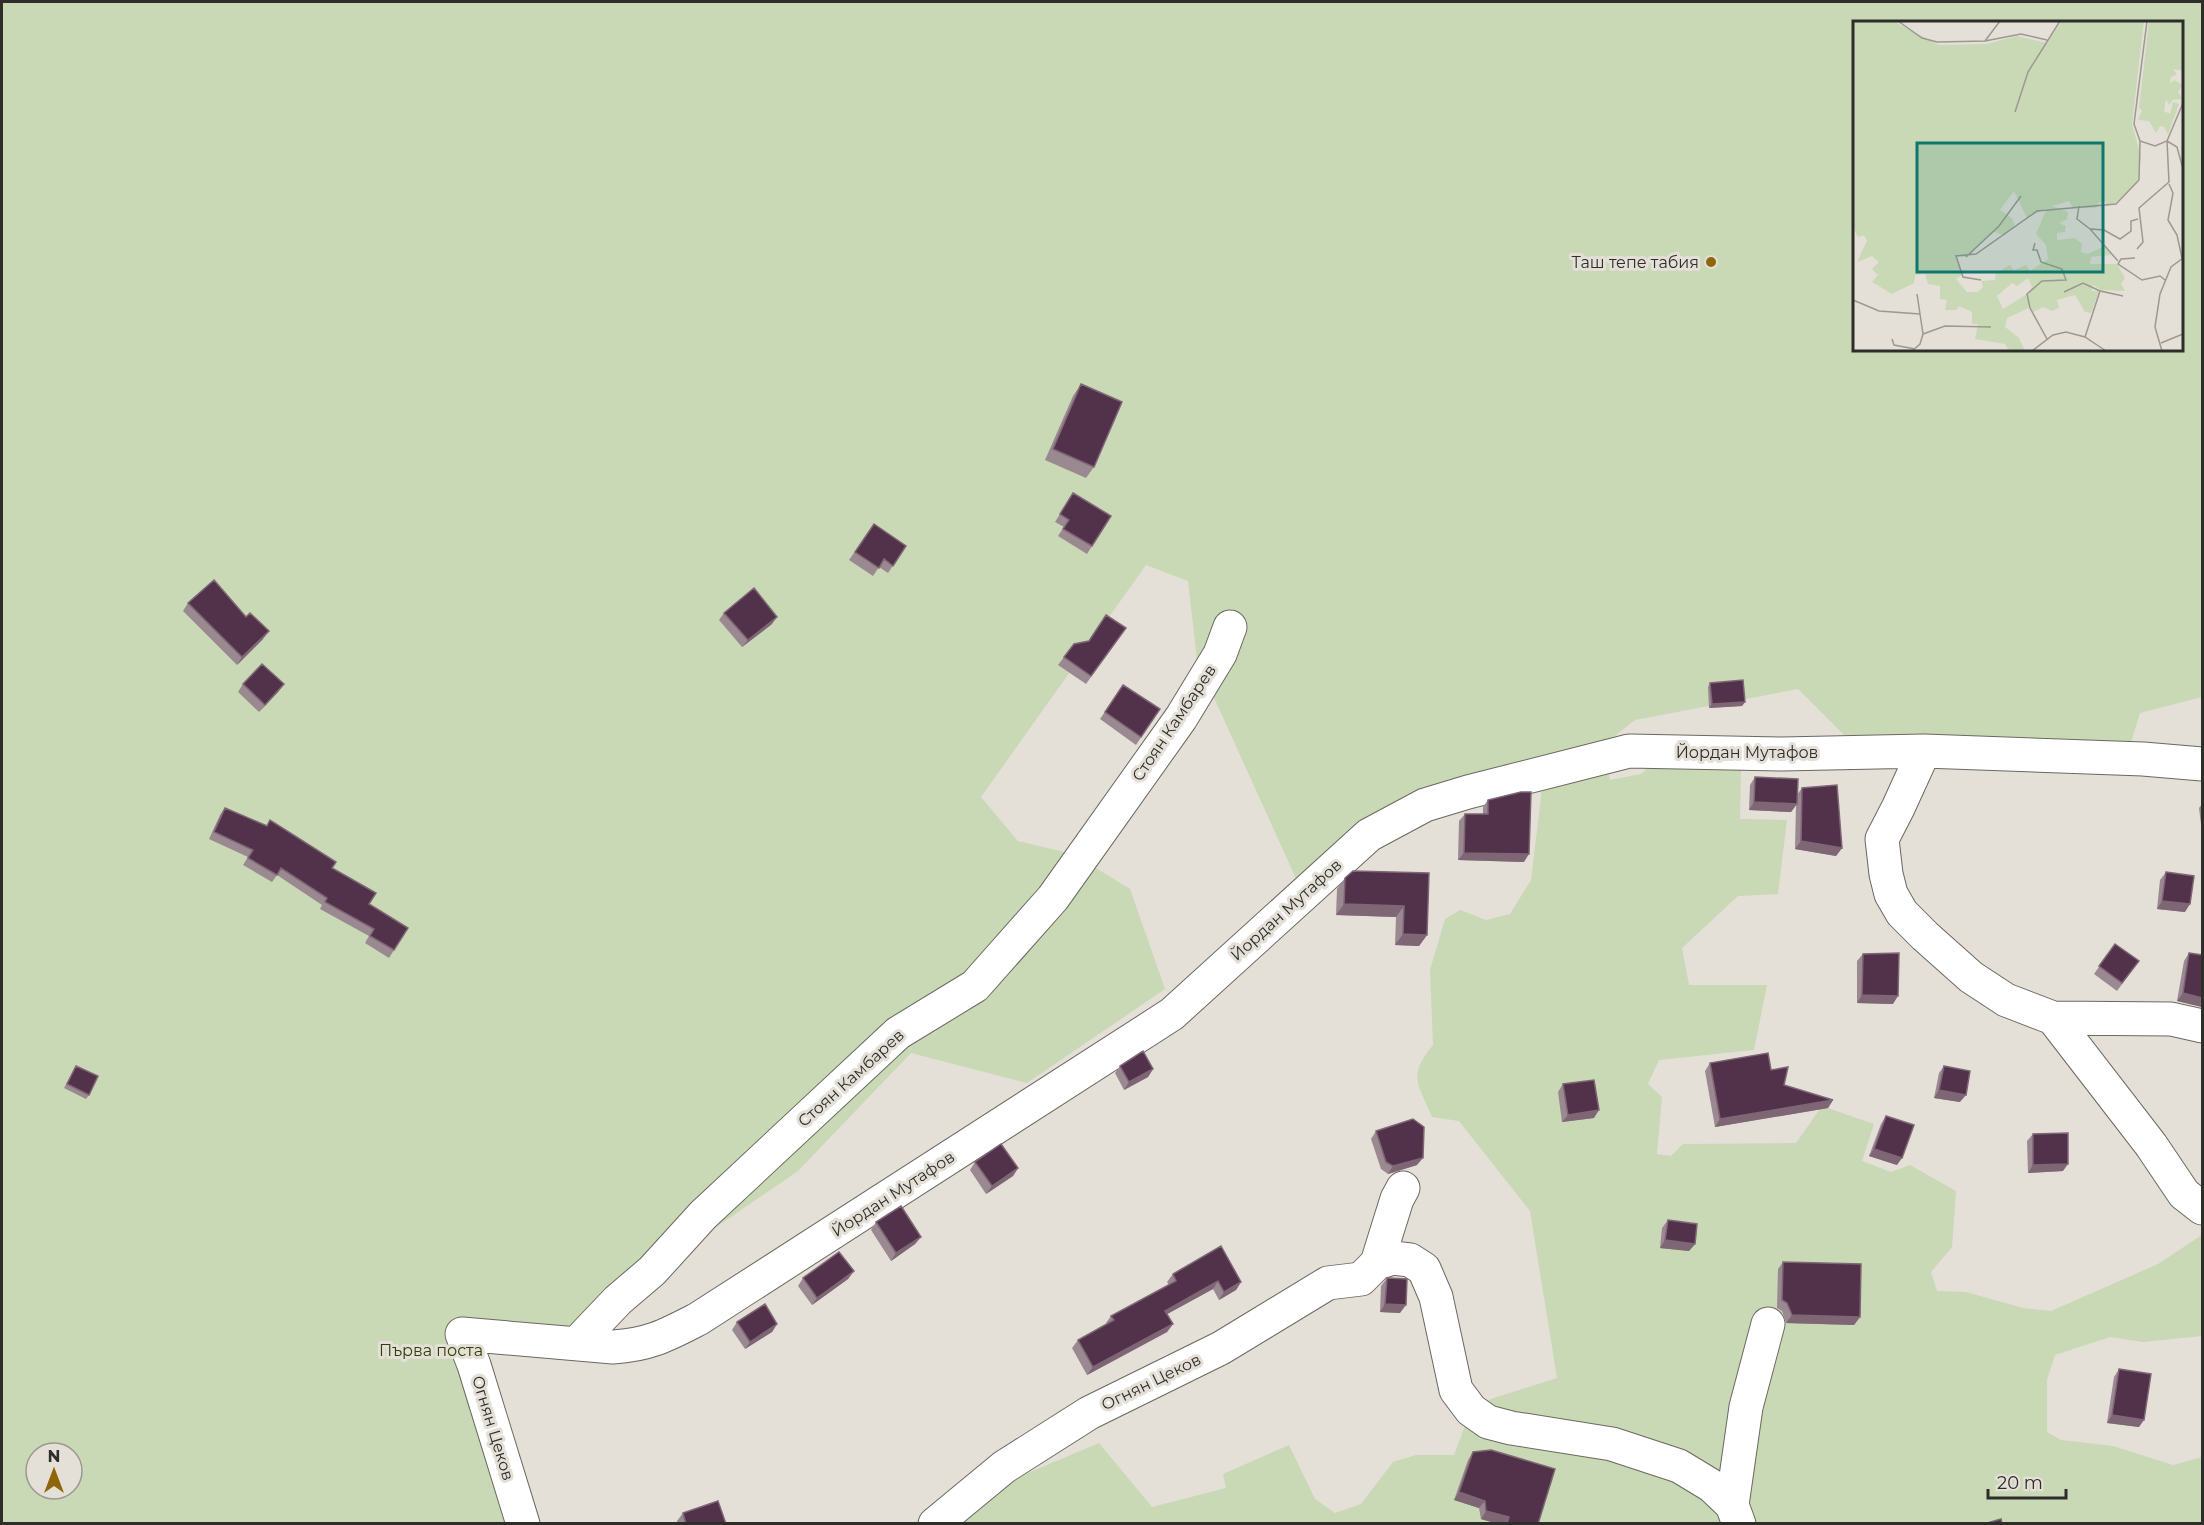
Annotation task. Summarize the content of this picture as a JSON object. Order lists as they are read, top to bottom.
{
  "streets": {
    "street": ["Стоян Камбарев", "Йордан Мутафов", "Огнян Цеков"]
  },
  "crossings": [
    ["Стоян Камбарев", "Йордан Мутафов"],
    ["Йордан Мутафов", "Огнян Цеков"]
  ],
  "parks": ["Първа поста"],
  "places": ["Таш тепе табия"],
  "scale_bar": "20 m",
  "north": "top"
}
